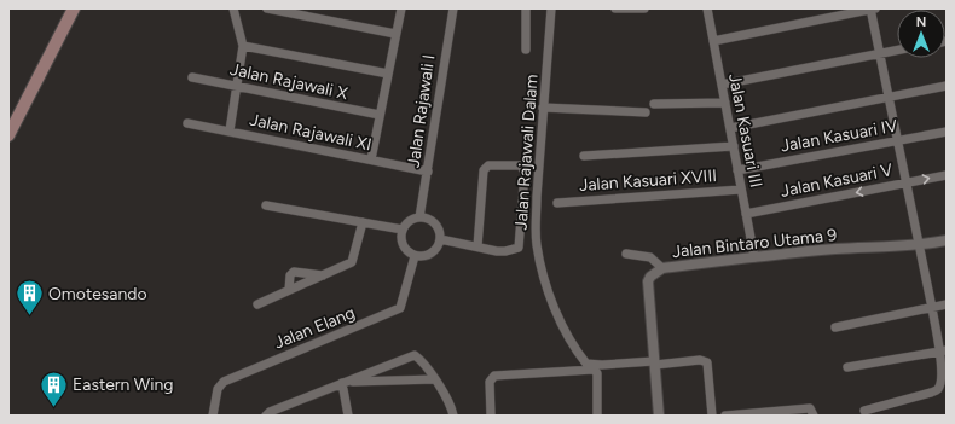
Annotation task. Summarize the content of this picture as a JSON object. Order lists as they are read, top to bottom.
{
  "streets": {
    "street": [
      "Jalan Rajawali X",
      "Jalan Rajawali I",
      "Jalan Kasuari III",
      "Jalan Rajawali XI",
      "Jalan Kasuari IV",
      "Jalan Rajawali Dalam",
      "Jalan Kasuari XVIII",
      "Jalan Kasuari V",
      "Jalan Bintaro Utama 9",
      "Jalan Elang"
    ]
  },
  "crossings": [
    ["Jalan Rajawali I", "Jalan Rajawali XI"],
    ["Jalan Rajawali I", "Jalan Elang"],
    ["Jalan Kasuari III", "Jalan Kasuari IV"],
    ["Jalan Kasuari III", "Jalan Kasuari XVIII"],
    ["Jalan Kasuari III", "Jalan Kasuari V"],
    ["Jalan Kasuari III", "Jalan Bintaro Utama 9"]
  ],
  "places": {
    "building": ["Omotesando", "Eastern Wing"]
  },
  "north": "top"
}
